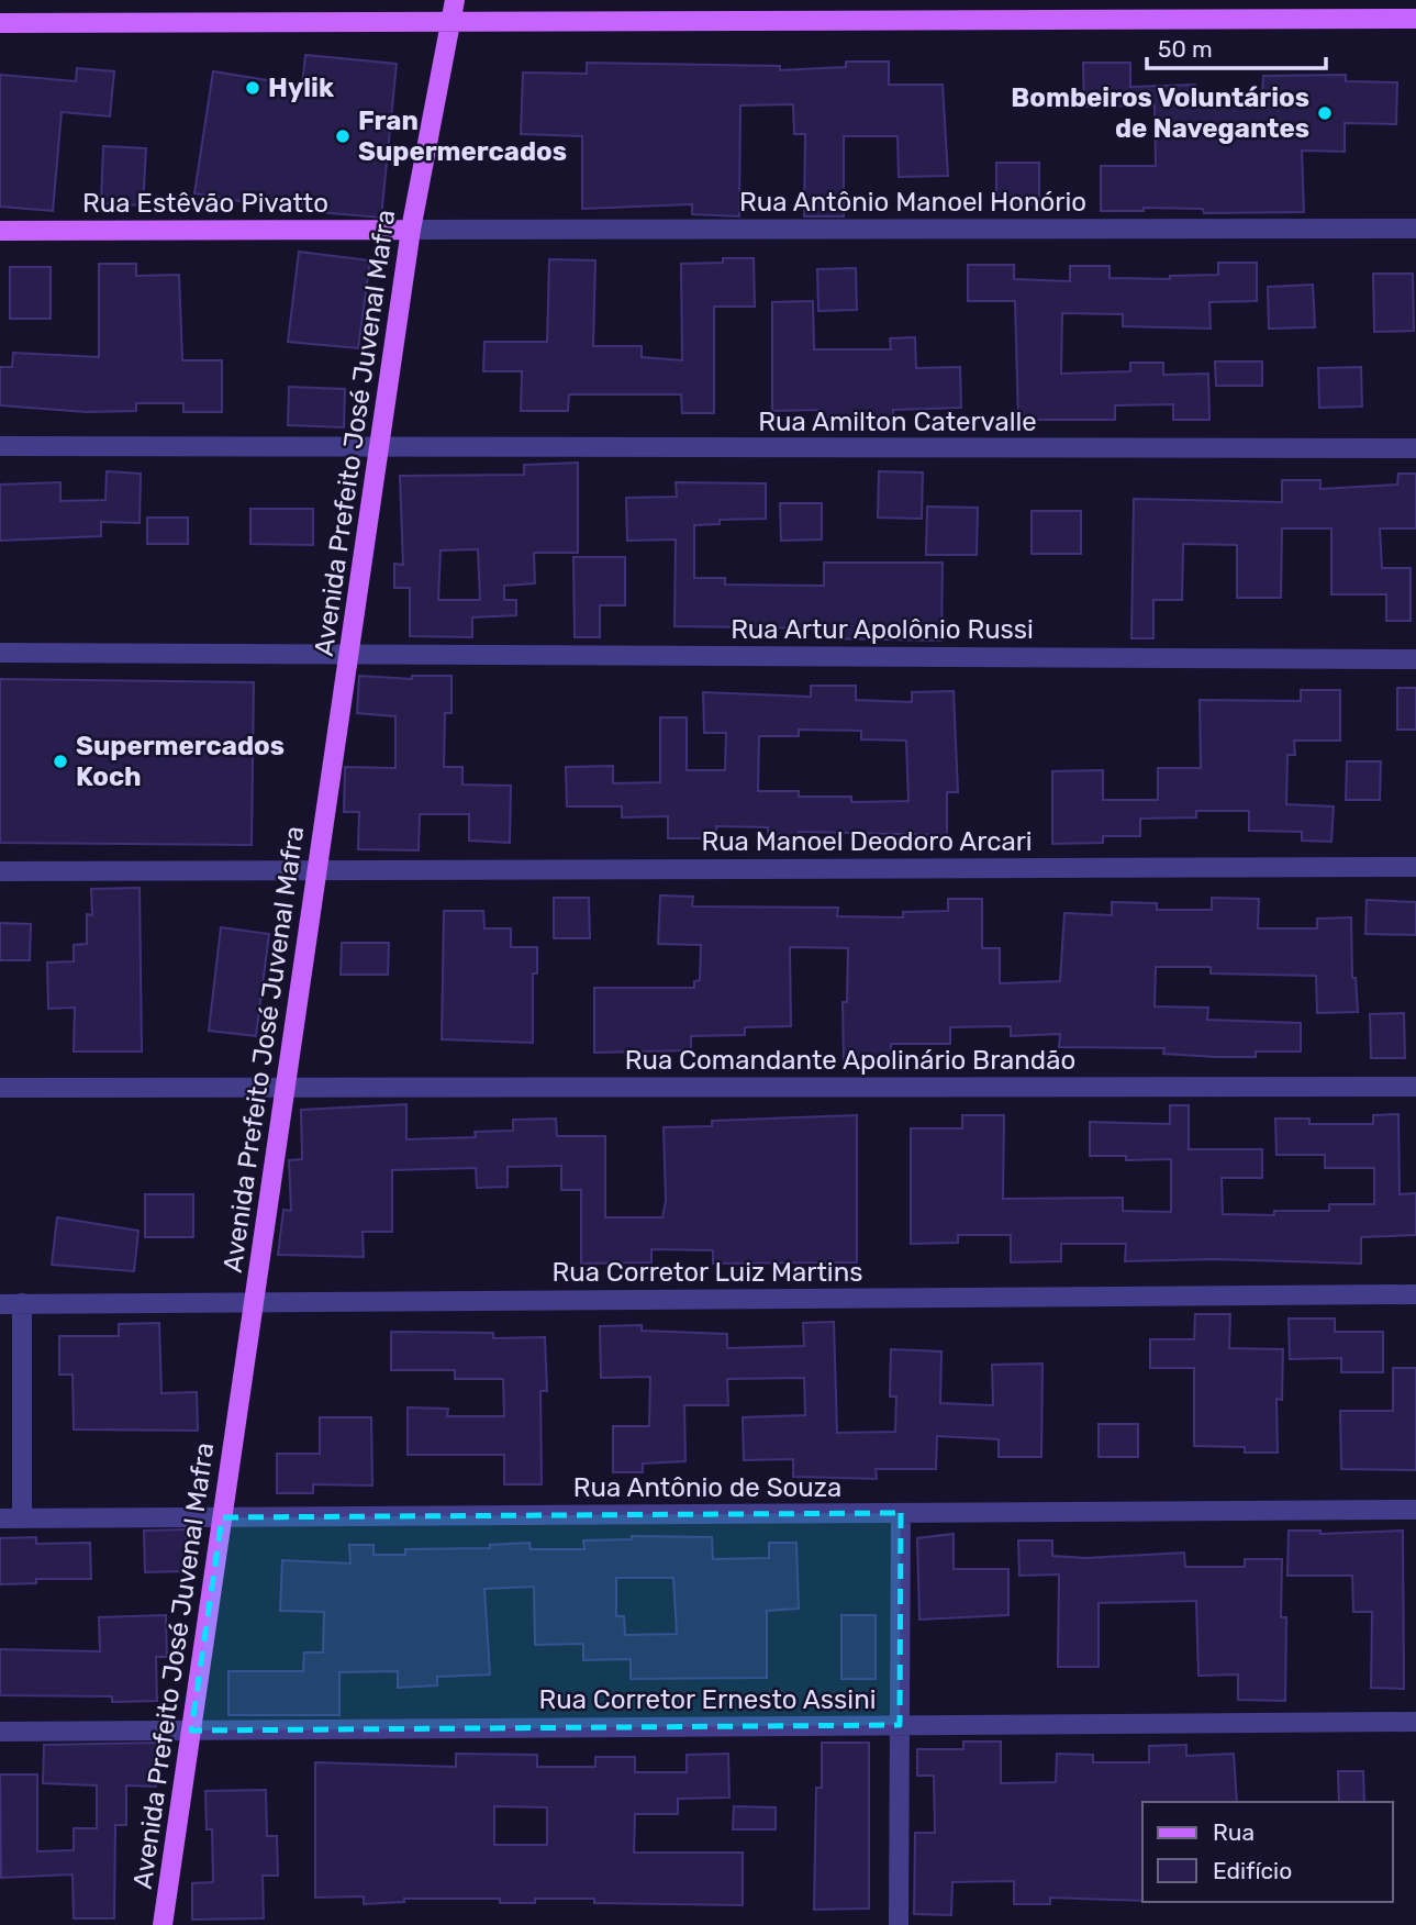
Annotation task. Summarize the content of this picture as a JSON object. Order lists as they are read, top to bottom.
{
  "streets": {
    "main road": ["Rua Estêvão Pivatto", "Avenida Prefeito José Juvenal Mafra"],
    "street": [
      "Rua Antônio Manoel Honório",
      "Rua Amilton Catervalle",
      "Rua Artur Apolônio Russi",
      "Rua Manoel Deodoro Arcari",
      "Rua Comandante Apolinário Brandão",
      "Rua Corretor Luiz Martins",
      "Rua Antônio de Souza",
      "Rua Corretor Ernesto Assini"
    ]
  },
  "crossings": [
    ["Rua Antônio Manoel Honório", "Rua Estêvão Pivatto"],
    ["Rua Antônio Manoel Honório", "Avenida Prefeito José Juvenal Mafra"],
    ["Rua Estêvão Pivatto", "Avenida Prefeito José Juvenal Mafra"],
    ["Rua Amilton Catervalle", "Avenida Prefeito José Juvenal Mafra"],
    ["Avenida Prefeito José Juvenal Mafra", "Rua Artur Apolônio Russi"],
    ["Avenida Prefeito José Juvenal Mafra", "Rua Manoel Deodoro Arcari"],
    ["Avenida Prefeito José Juvenal Mafra", "Rua Comandante Apolinário Brandão"],
    ["Avenida Prefeito José Juvenal Mafra", "Rua Corretor Luiz Martins"],
    ["Avenida Prefeito José Juvenal Mafra", "Rua Antônio de Souza"],
    ["Avenida Prefeito José Juvenal Mafra", "Rua Corretor Ernesto Assini"]
  ],
  "places": [
    "Hylik",
    "Bombeiros Voluntários de Navegantes",
    "Fran Supermercados",
    "Supermercados Koch"
  ],
  "legend": ["Rua", "Edifício"],
  "scale_bar": "50 m"
}
